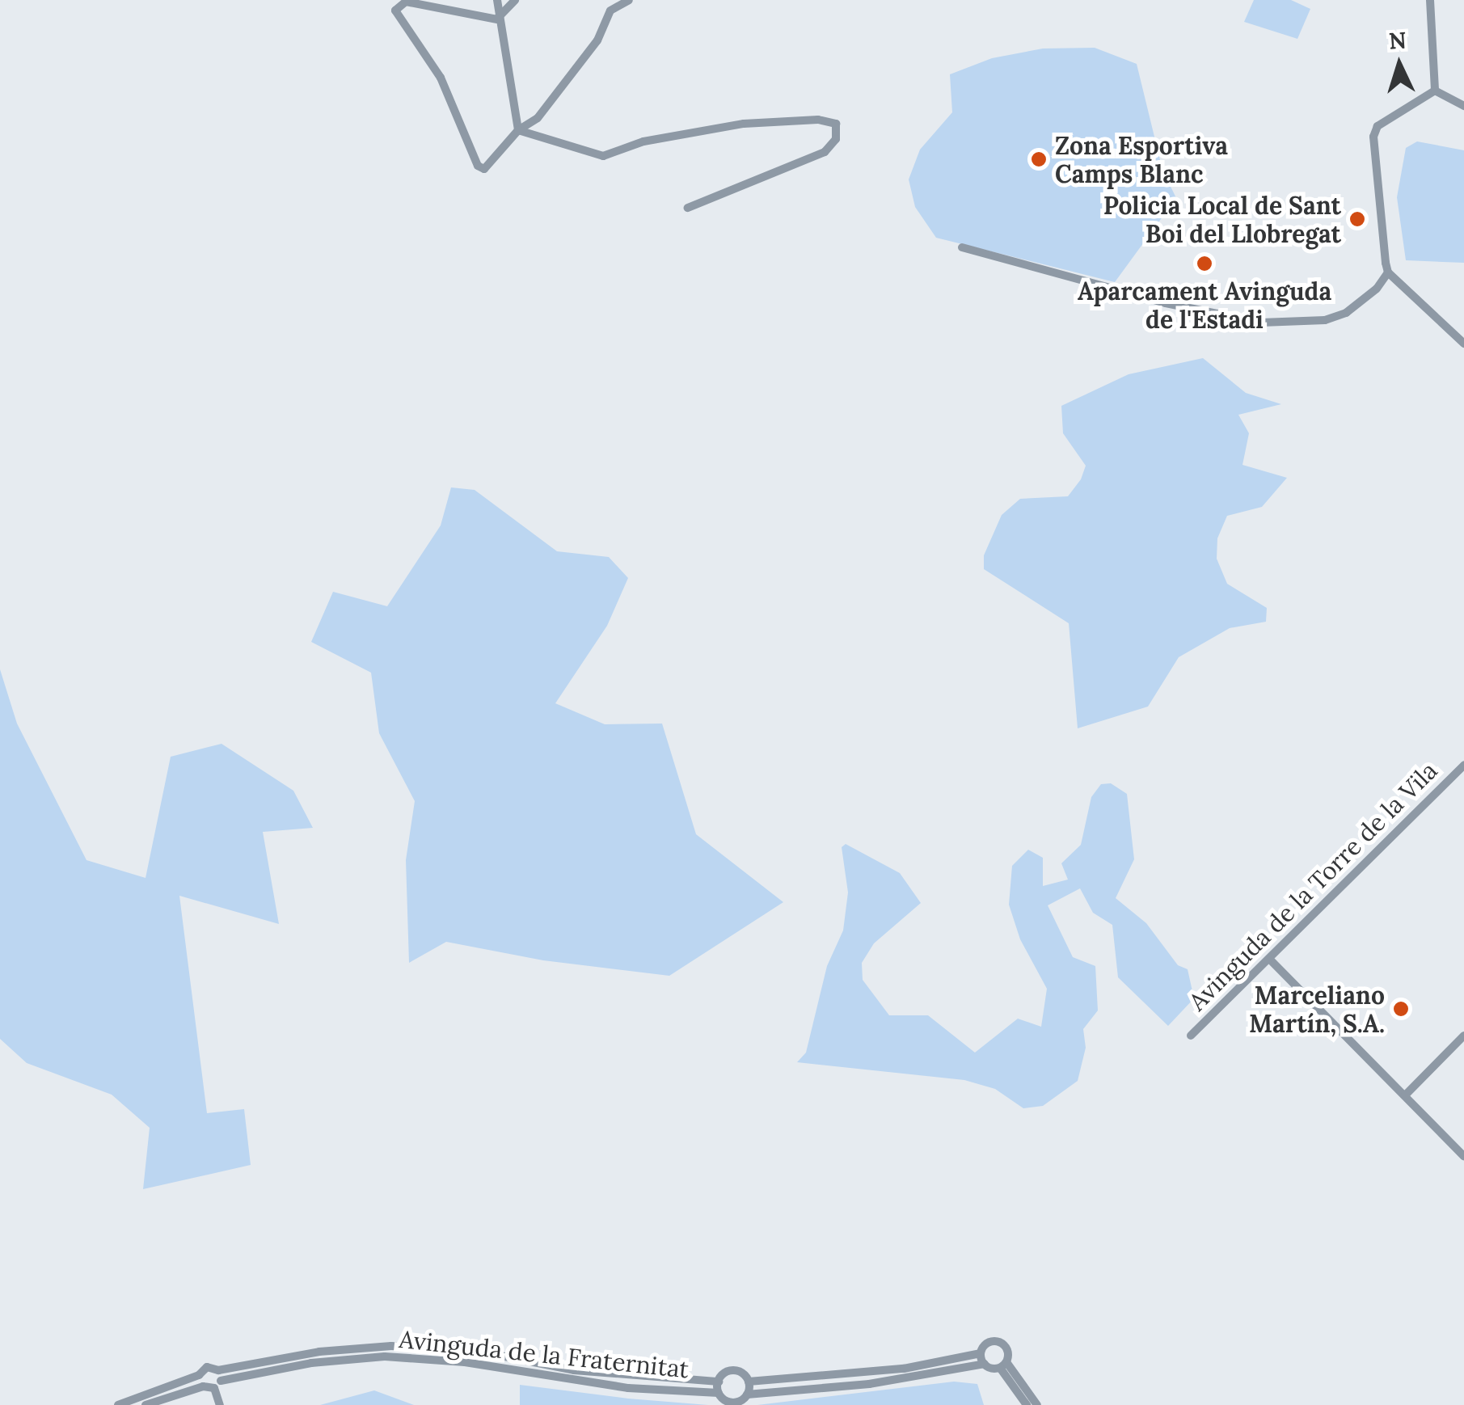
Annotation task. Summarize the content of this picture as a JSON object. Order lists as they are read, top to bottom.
{
  "streets": {
    "street": ["Avinguda de la Torre de la Vila", "Avinguda de la Fraternitat"]
  },
  "places": [
    "Zona Esportiva Camps Blanc",
    "Policia Local de Sant Boi del Llobregat",
    "Aparcament Avinguda de l'Estadi",
    "Marceliano Martín, S.A."
  ],
  "north": "top"
}
